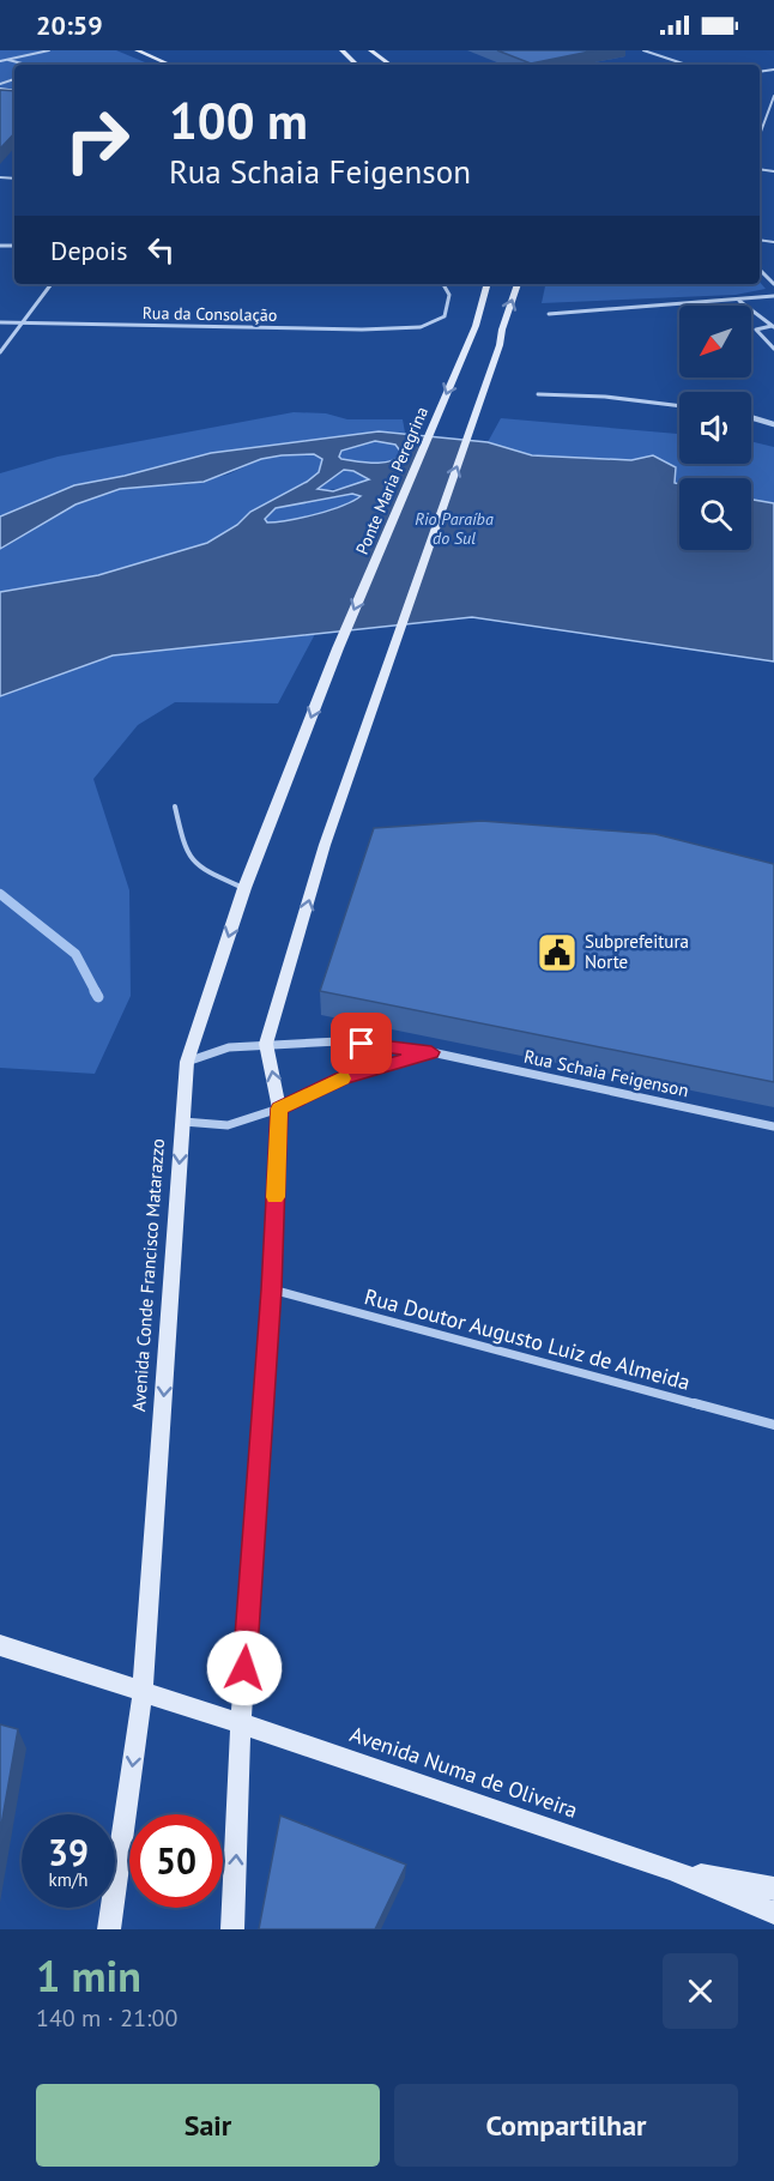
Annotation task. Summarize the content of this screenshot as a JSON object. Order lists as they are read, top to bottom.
{
  "streets": {
    "main road": ["Ponte Maria Peregrina", "Avenida Conde Francisco Matarazzo", "Avenida Numa de Oliveira"],
    "street": ["Rua da Consolação", "Rua Schaia Feigenson", "Rua Doutor Augusto Luiz de Almeida"]
  },
  "crossings": [
    ["Ponte Maria Peregrina", "Avenida Conde Francisco Matarazzo"],
    ["Rua Schaia Feigenson", "Avenida Conde Francisco Matarazzo"],
    ["Avenida Conde Francisco Matarazzo", "Avenida Numa de Oliveira"]
  ],
  "water": ["Rio Paraíba do Sul"],
  "places": {
    "public building": ["Subprefeitura Norte"]
  },
  "north": "bottom left",
  "page": {
    "status": "20:59",
    "turn": ["100 m", "Rua Schaia Feigenson"],
    "then": "Depois",
    "speed": "39 km/h",
    "limit": "50",
    "heading": ["1 min", "140 m · 21:00"],
    "buttons": ["Sair", "Compartilhar"]
  }
}
